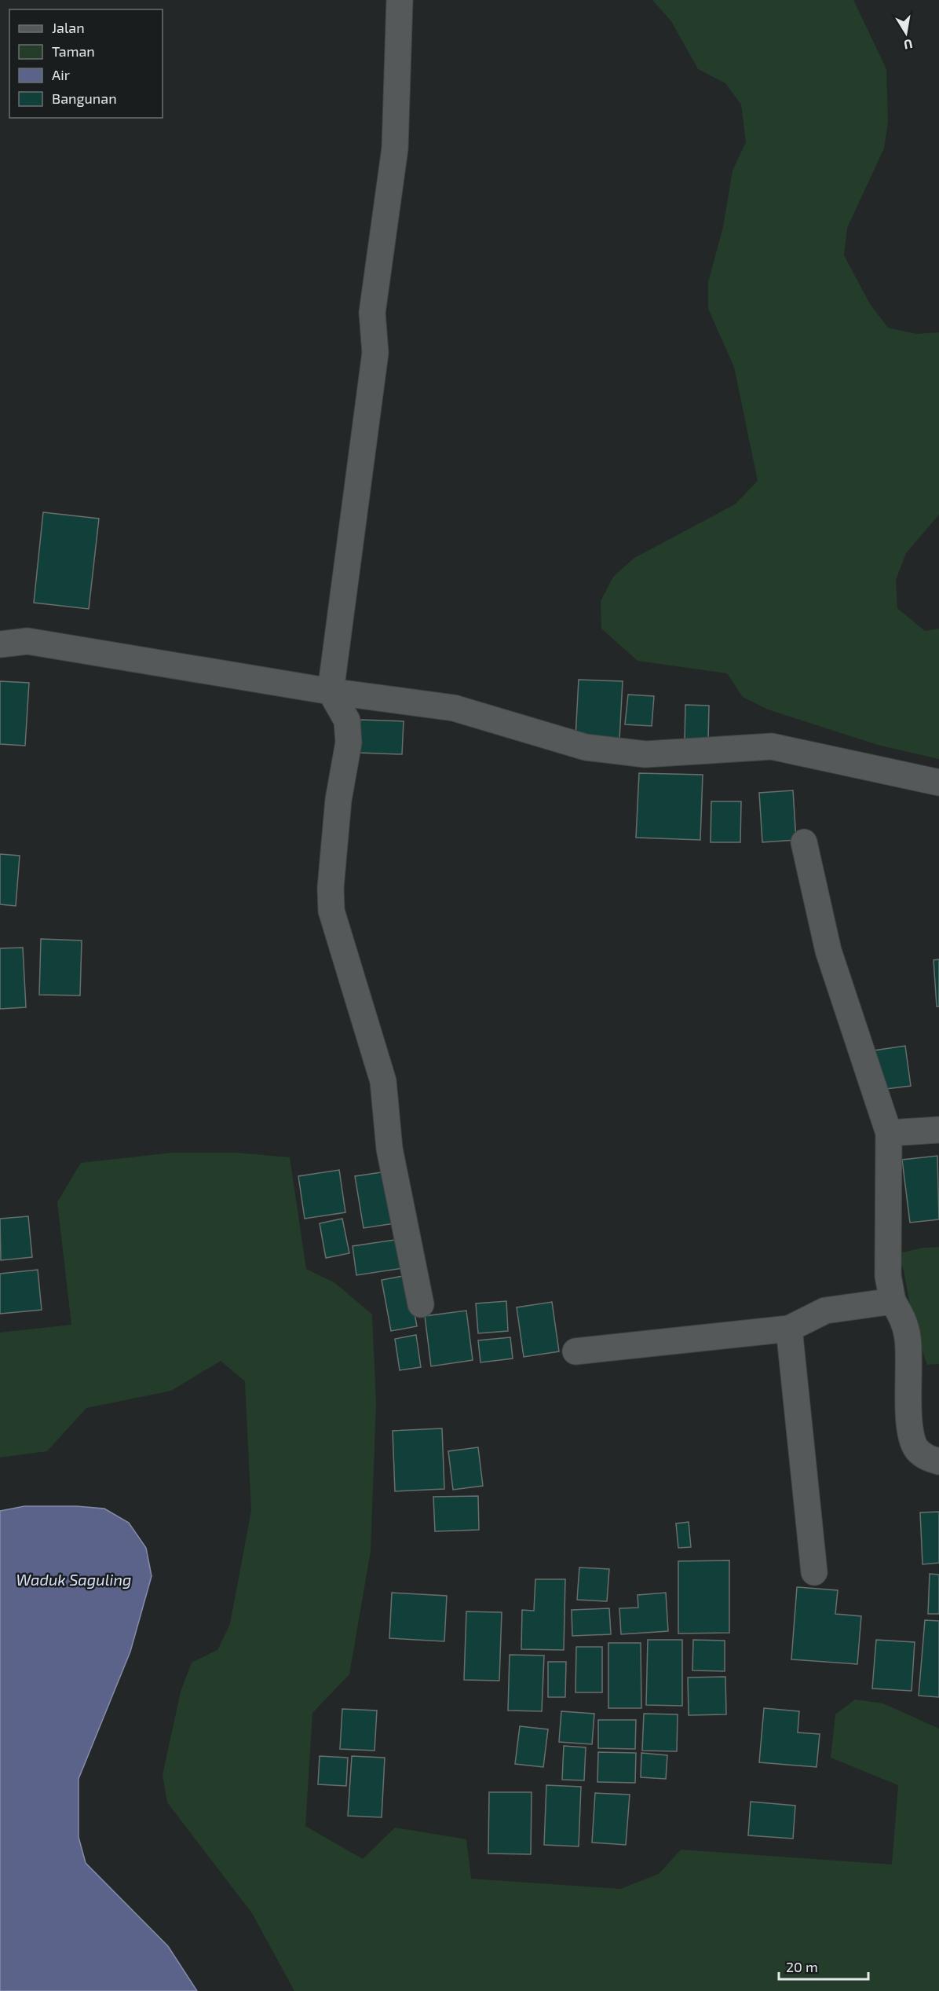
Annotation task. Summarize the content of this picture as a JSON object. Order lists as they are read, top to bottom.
{
  "water": ["Waduk Saguling"],
  "legend": [
    "Jalan",
    "Taman",
    "Air",
    "Bangunan"
  ],
  "scale_bar": "20 m",
  "north": "bottom"
}
